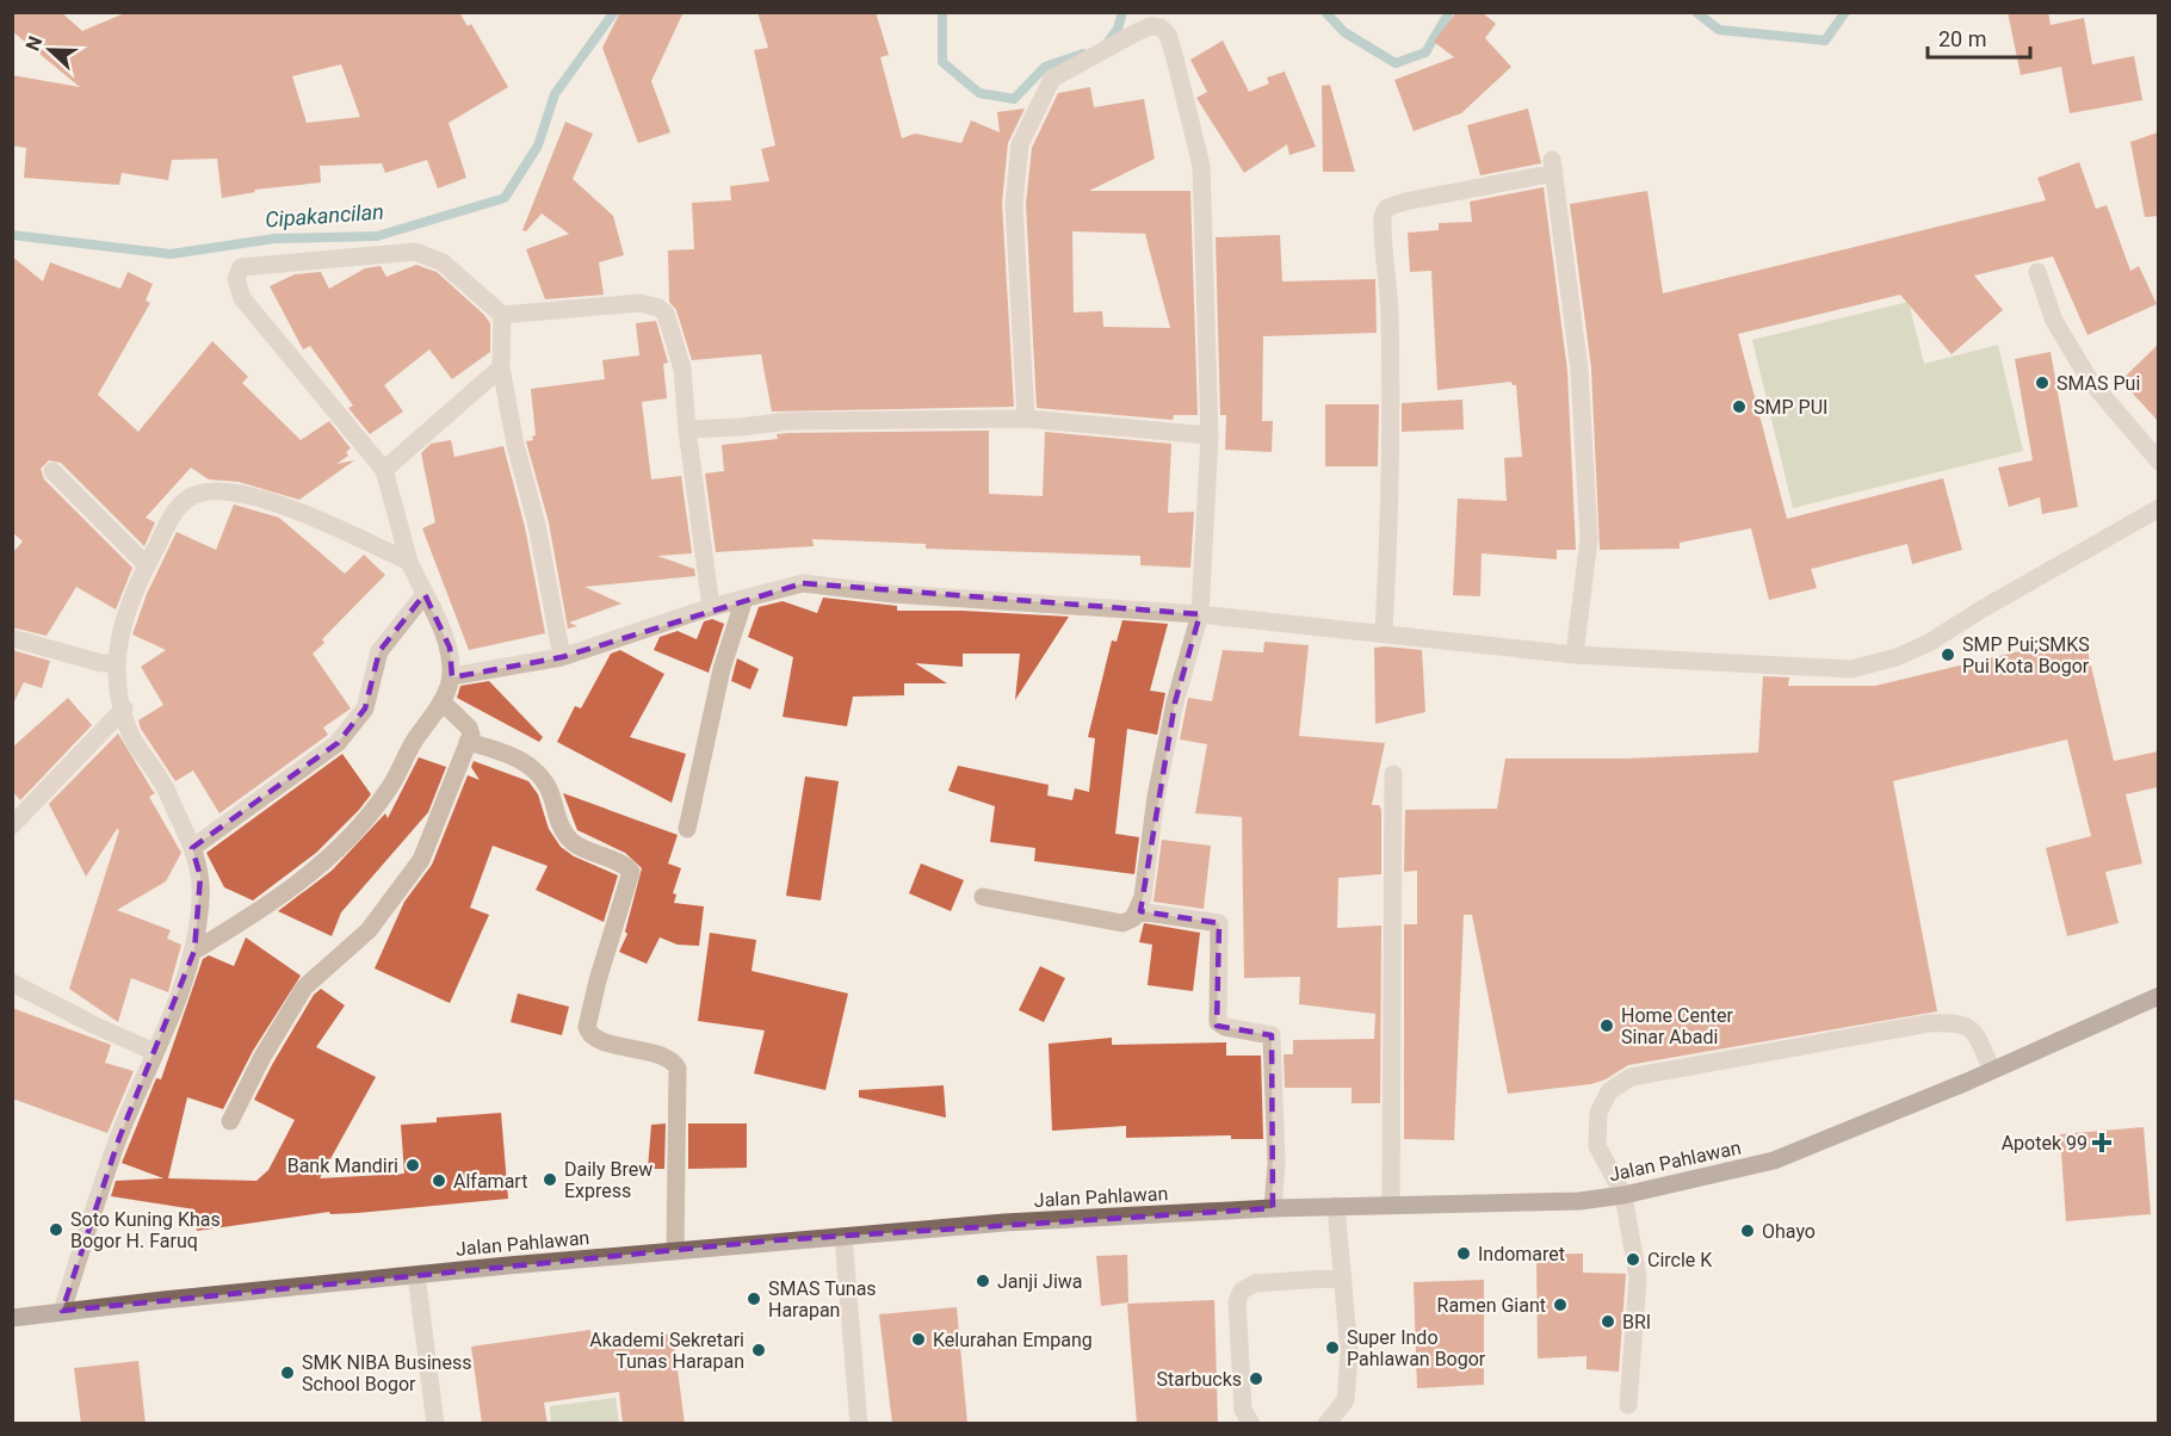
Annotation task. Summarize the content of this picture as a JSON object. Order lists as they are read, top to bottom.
{
  "streets": {
    "main road": ["Jalan Pahlawan"]
  },
  "water": ["Cipakancilan"],
  "places": {
    "other": [
      "SMAS Pui",
      "SMP PUI",
      "SMP Pui;SMKS Pui Kota Bogor",
      "Home Center Sinar Abadi",
      "Bank Mandiri",
      "Daily Brew Express",
      "Alfamart",
      "Soto Kuning Khas Bogor H. Faruq",
      "Ohayo",
      "Indomaret",
      "Circle K",
      "Janji Jiwa",
      "SMAS Tunas Harapan",
      "Ramen Giant",
      "BRI",
      "Kelurahan Empang",
      "Super Indo Pahlawan Bogor",
      "Akademi Sekretari Tunas Harapan",
      "SMK NIBA Business School Bogor",
      "Starbucks"
    ],
    "health": ["Apotek 99"]
  },
  "scale_bar": "20 m",
  "north": "left"
}
